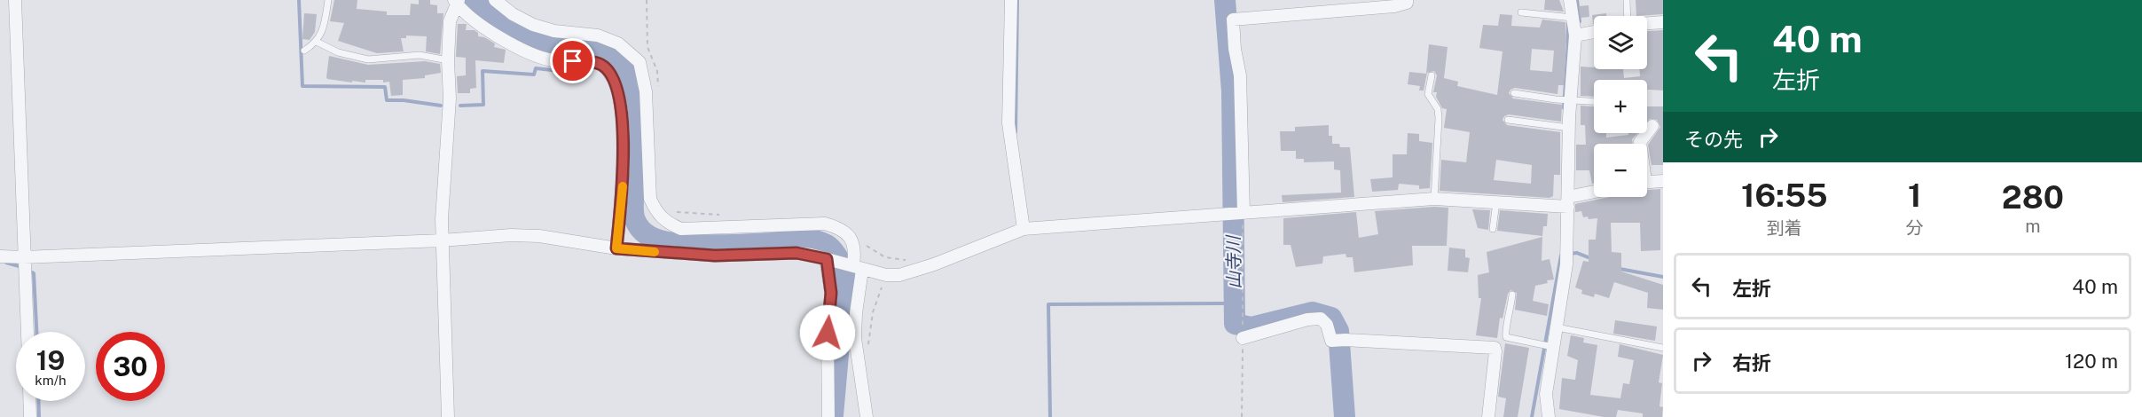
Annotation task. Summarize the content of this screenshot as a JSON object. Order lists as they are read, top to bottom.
{
  "water": ["山寺川"],
  "page": {
    "turn": ["40 m", "左折"],
    "map_buttons": ["+", "−"],
    "then": "その先",
    "eta": [
      "16:55",
      "到着",
      "1",
      "分",
      "280",
      "m"
    ],
    "list": [
      {
        "name": "左折",
        "value": "40 m"
      },
      {
        "name": "右折",
        "value": "120 m"
      }
    ],
    "speed": "19 km/h",
    "limit": "30"
  }
}
